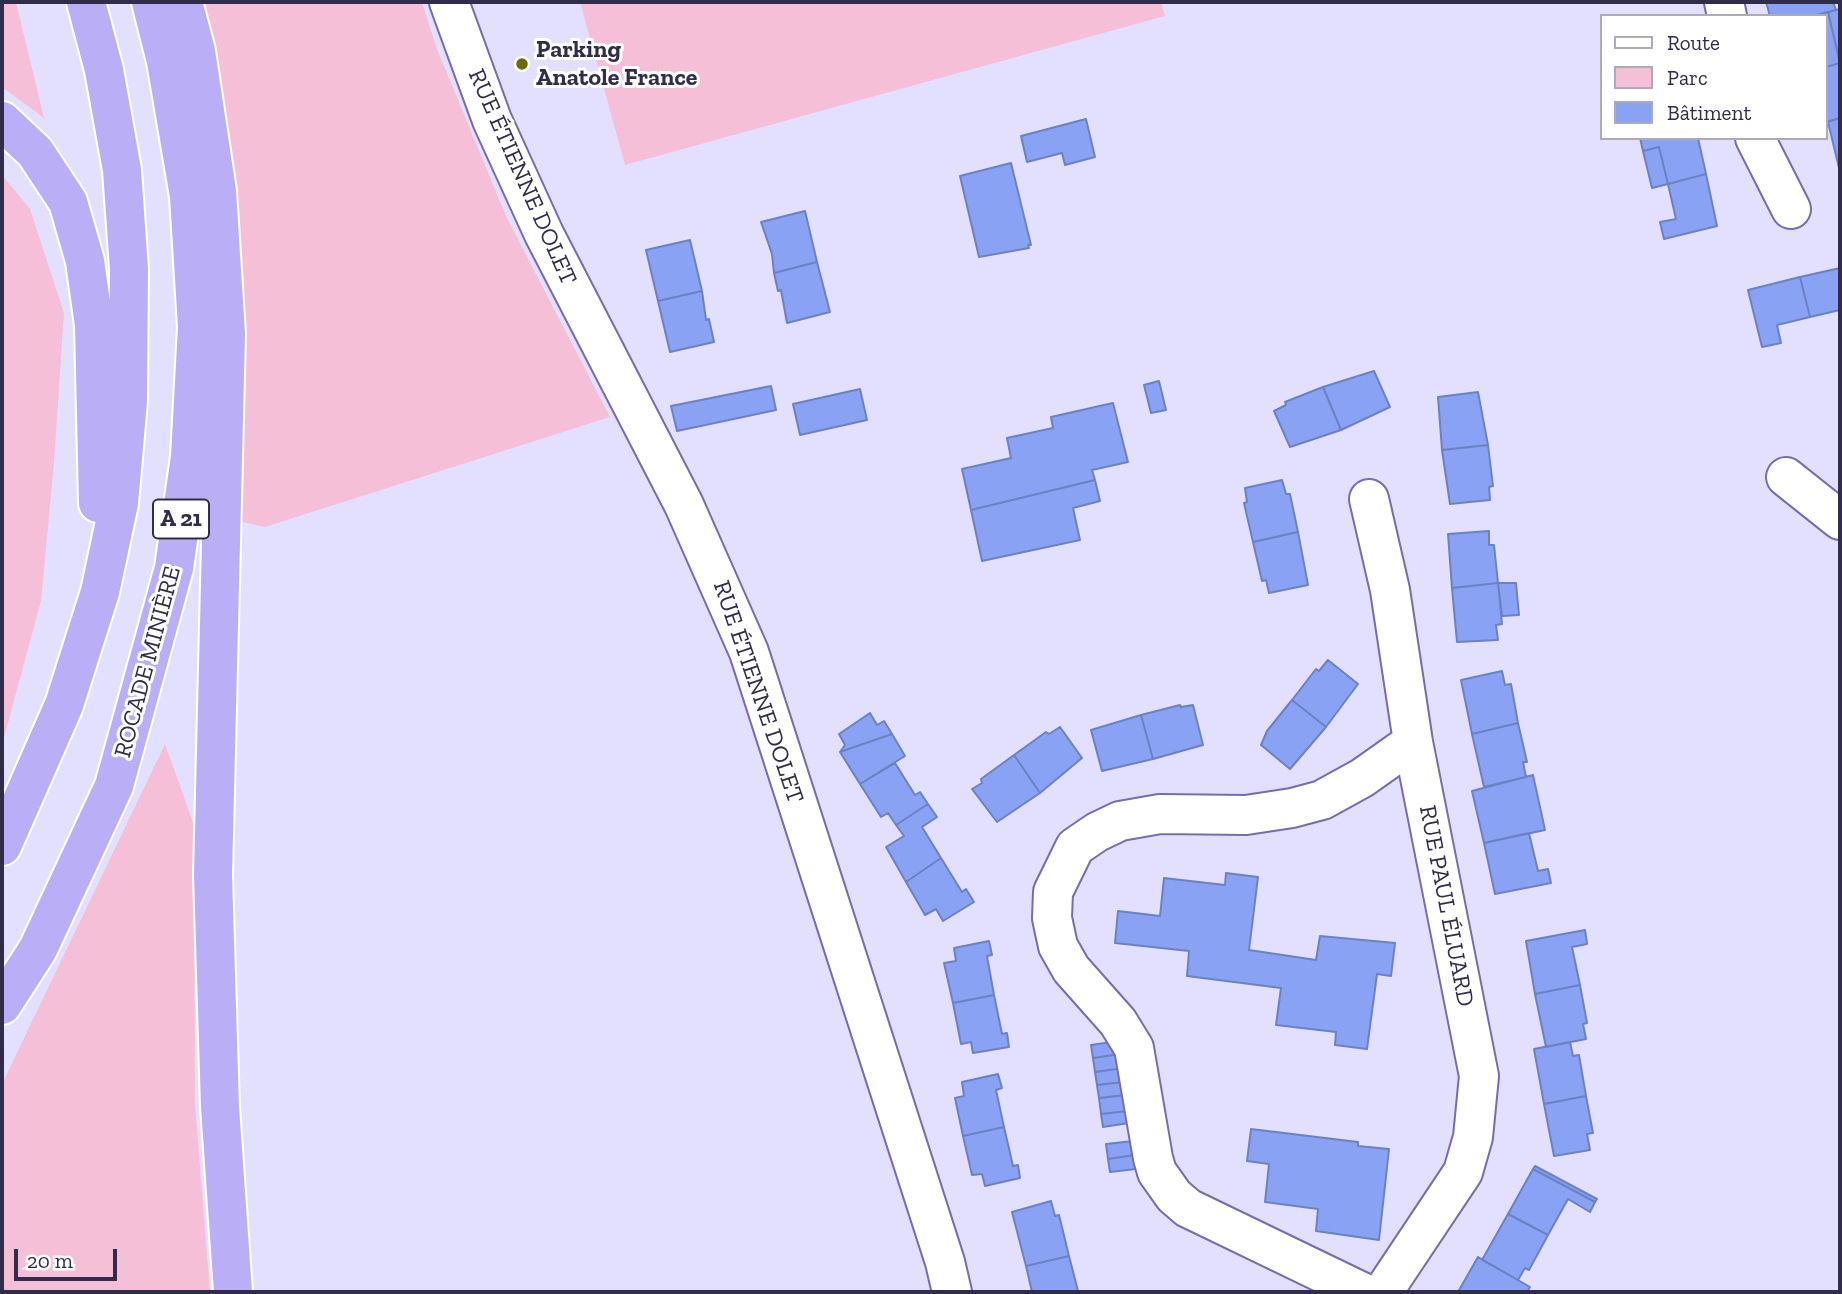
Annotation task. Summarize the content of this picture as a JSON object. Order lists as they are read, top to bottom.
{
  "streets": {
    "highway": ["A 21", "ROCADE MINIÈRE"],
    "street": ["RUE ÉTIENNE DOLET", "RUE PAUL ÉLUARD"]
  },
  "places": ["Parking Anatole France"],
  "legend": ["Route", "Parc", "Bâtiment"],
  "scale_bar": "20 m"
}
